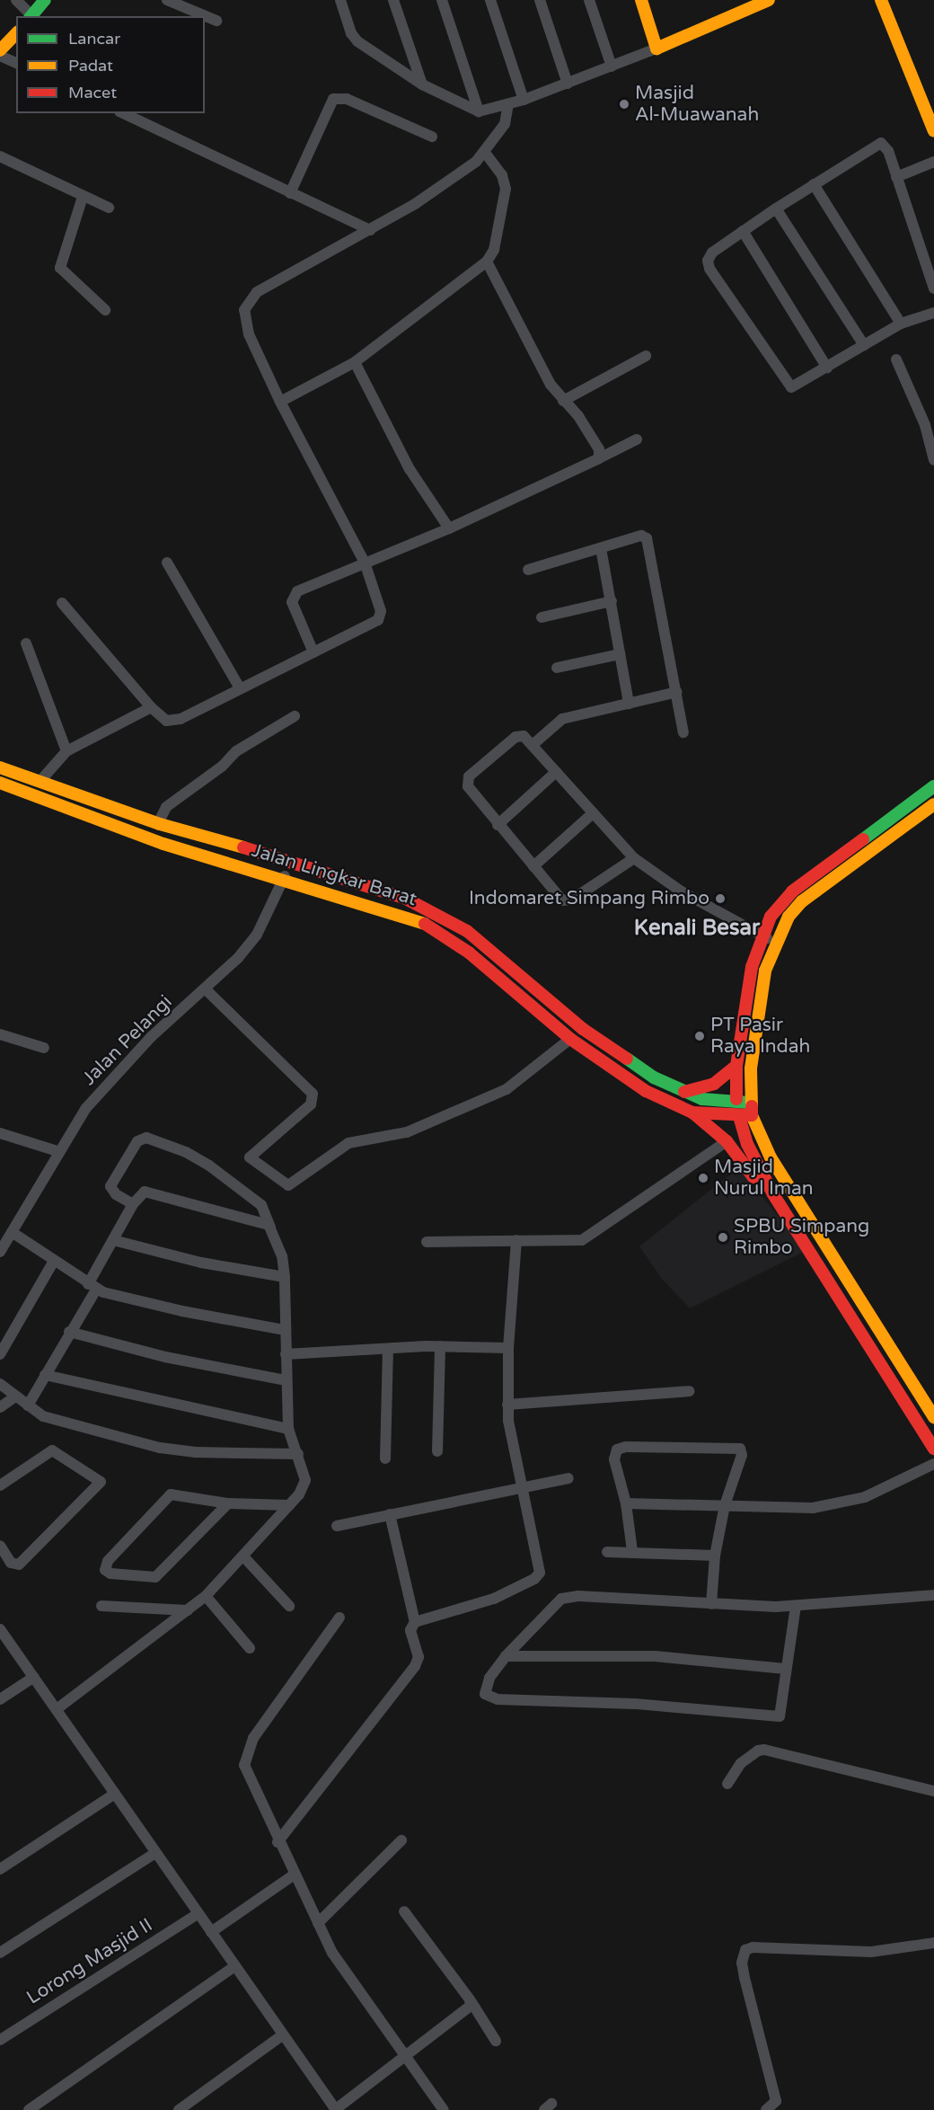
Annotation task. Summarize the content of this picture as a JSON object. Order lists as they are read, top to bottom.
{
  "streets": {
    "main road": ["Jalan Lingkar Barat"],
    "street": ["Jalan Pelangi", "Lorong Masjid II"]
  },
  "crossings": [
    ["Jalan Lingkar Barat", "Jalan Pelangi"]
  ],
  "districts": ["Kenali Besar"],
  "places": [
    "Masjid Al-Muawanah",
    "Indomaret Simpang Rimbo",
    "PT Pasir Raya Indah",
    "Masjid Nurul Iman",
    "SPBU Simpang Rimbo"
  ],
  "legend": ["Lancar", "Padat", "Macet"]
}
